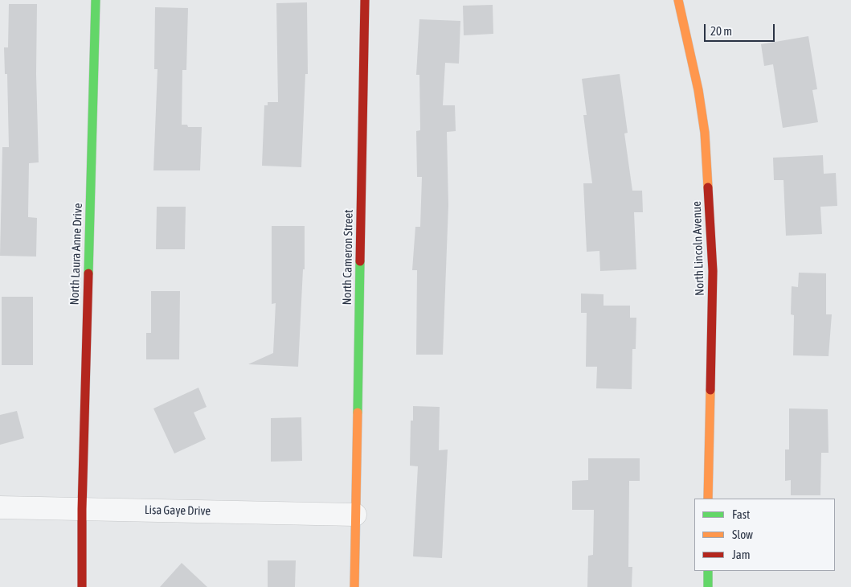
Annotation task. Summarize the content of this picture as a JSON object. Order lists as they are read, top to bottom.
{
  "streets": {
    "street": [
      "North Lincoln Avenue",
      "North Laura Anne Drive",
      "North Cameron Street",
      "Lisa Gaye Drive"
    ]
  },
  "crossings": [
    ["North Laura Anne Drive", "Lisa Gaye Drive"],
    ["North Cameron Street", "Lisa Gaye Drive"]
  ],
  "legend": ["Fast", "Slow", "Jam"],
  "scale_bar": "20 m"
}
